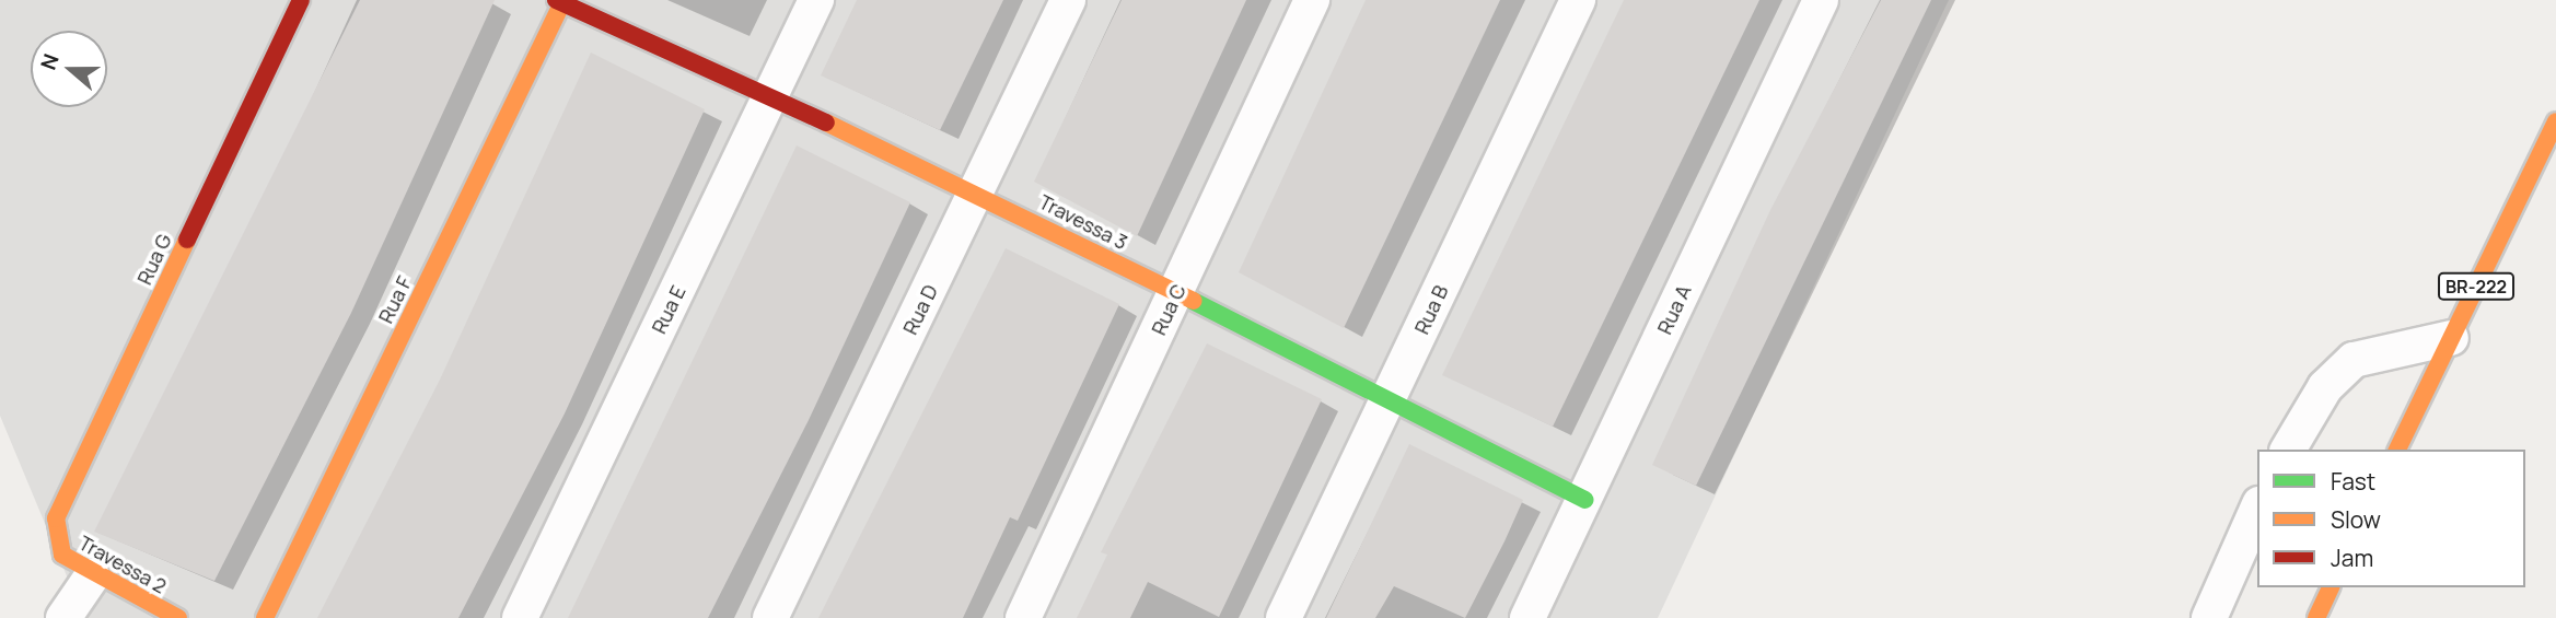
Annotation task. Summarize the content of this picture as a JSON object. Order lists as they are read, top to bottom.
{
  "streets": {
    "street": [
      "Travessa 3",
      "Rua G",
      "BR-222",
      "Rua F",
      "Rua E",
      "Rua D",
      "Rua C",
      "Rua B",
      "Rua A",
      "Travessa 2"
    ]
  },
  "crossings": [
    ["Travessa 3", "Rua F"],
    ["Travessa 3", "Rua E"],
    ["Travessa 3", "Rua D"],
    ["Travessa 3", "Rua C"],
    ["Travessa 3", "Rua B"],
    ["Travessa 3", "Rua A"],
    ["Rua G", "Travessa 2"]
  ],
  "legend": ["Fast", "Slow", "Jam"],
  "north": "left"
}
